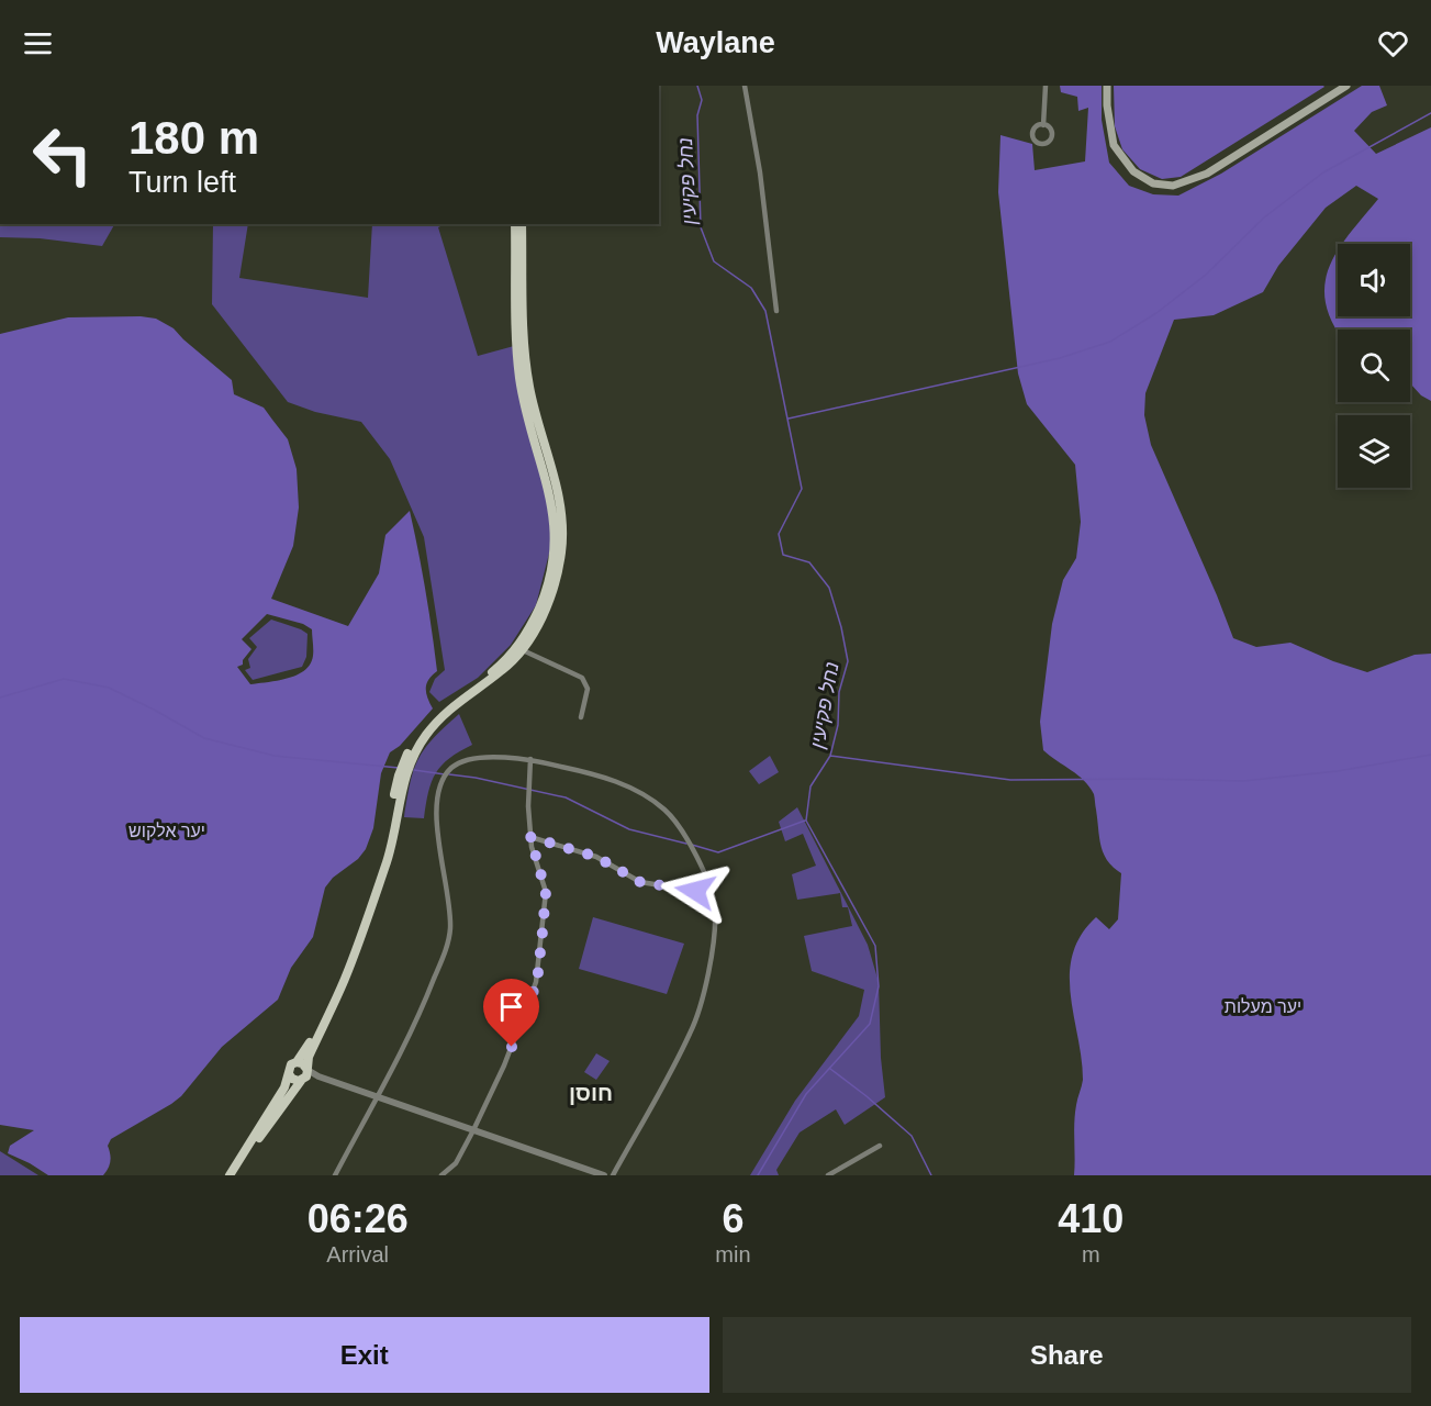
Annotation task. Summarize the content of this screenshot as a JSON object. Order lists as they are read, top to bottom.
{
  "districts": ["חוסן"],
  "water": ["נחל פקיעין"],
  "parks": ["יער אלקוש", "יער מעלות"],
  "page": {
    "header": "Waylane",
    "turn": ["180 m", "Turn left"],
    "eta": [
      "06:26",
      "Arrival",
      "6",
      "min",
      "410",
      "m"
    ],
    "buttons": ["Exit", "Share"]
  }
}
